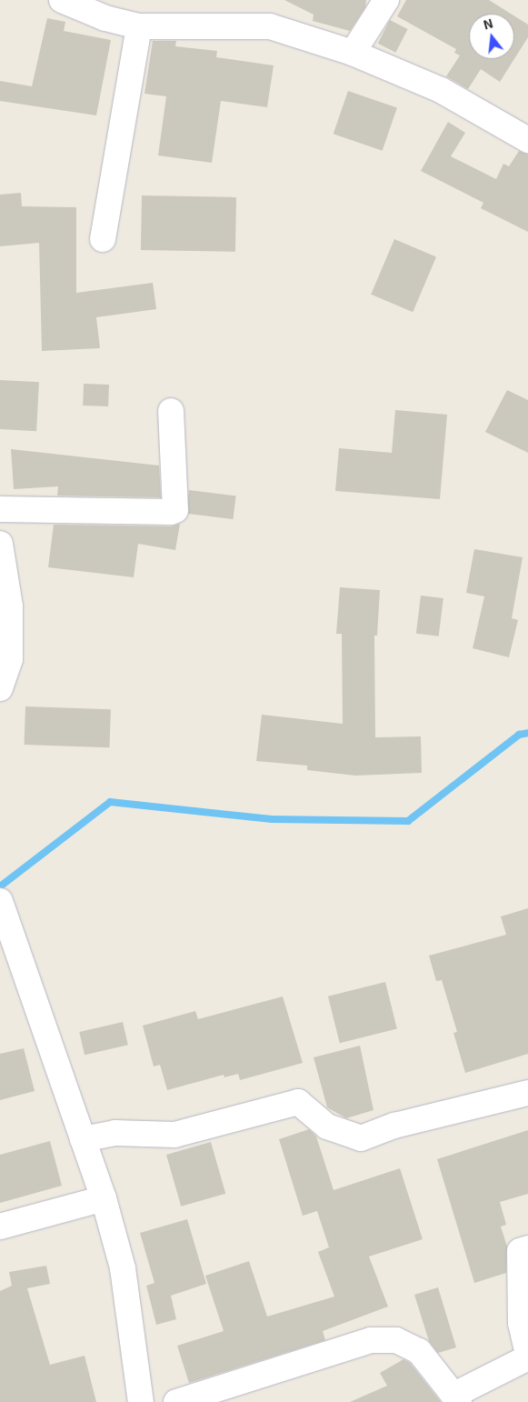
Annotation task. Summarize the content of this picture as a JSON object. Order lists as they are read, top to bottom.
{
  "north": "top"
}
